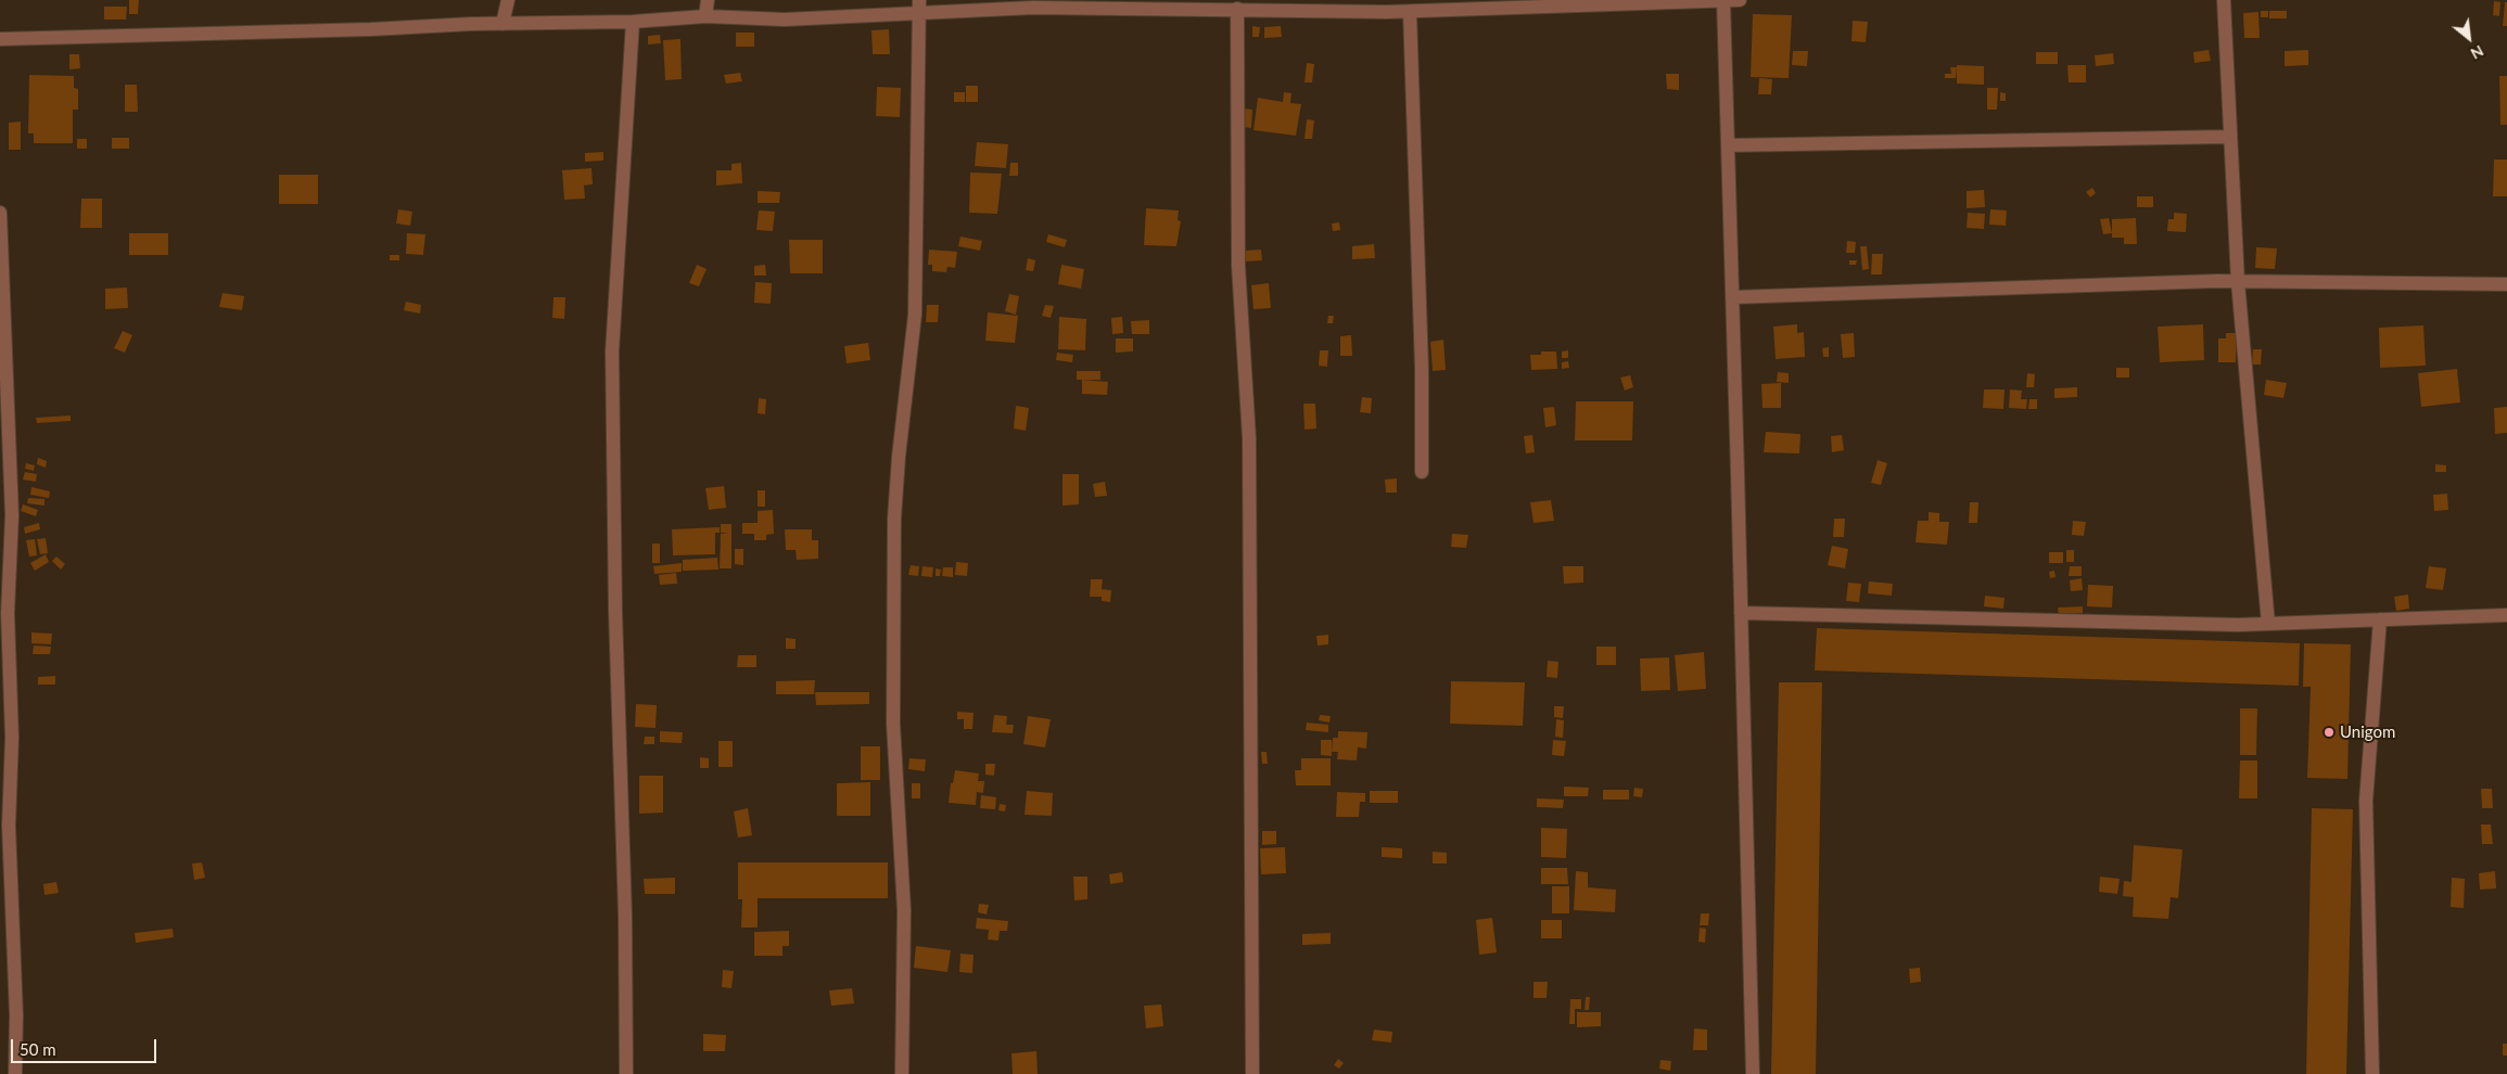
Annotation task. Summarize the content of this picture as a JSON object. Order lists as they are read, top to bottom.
{
  "places": ["Unigom"],
  "scale_bar": "50 m",
  "north": "bottom right"
}
